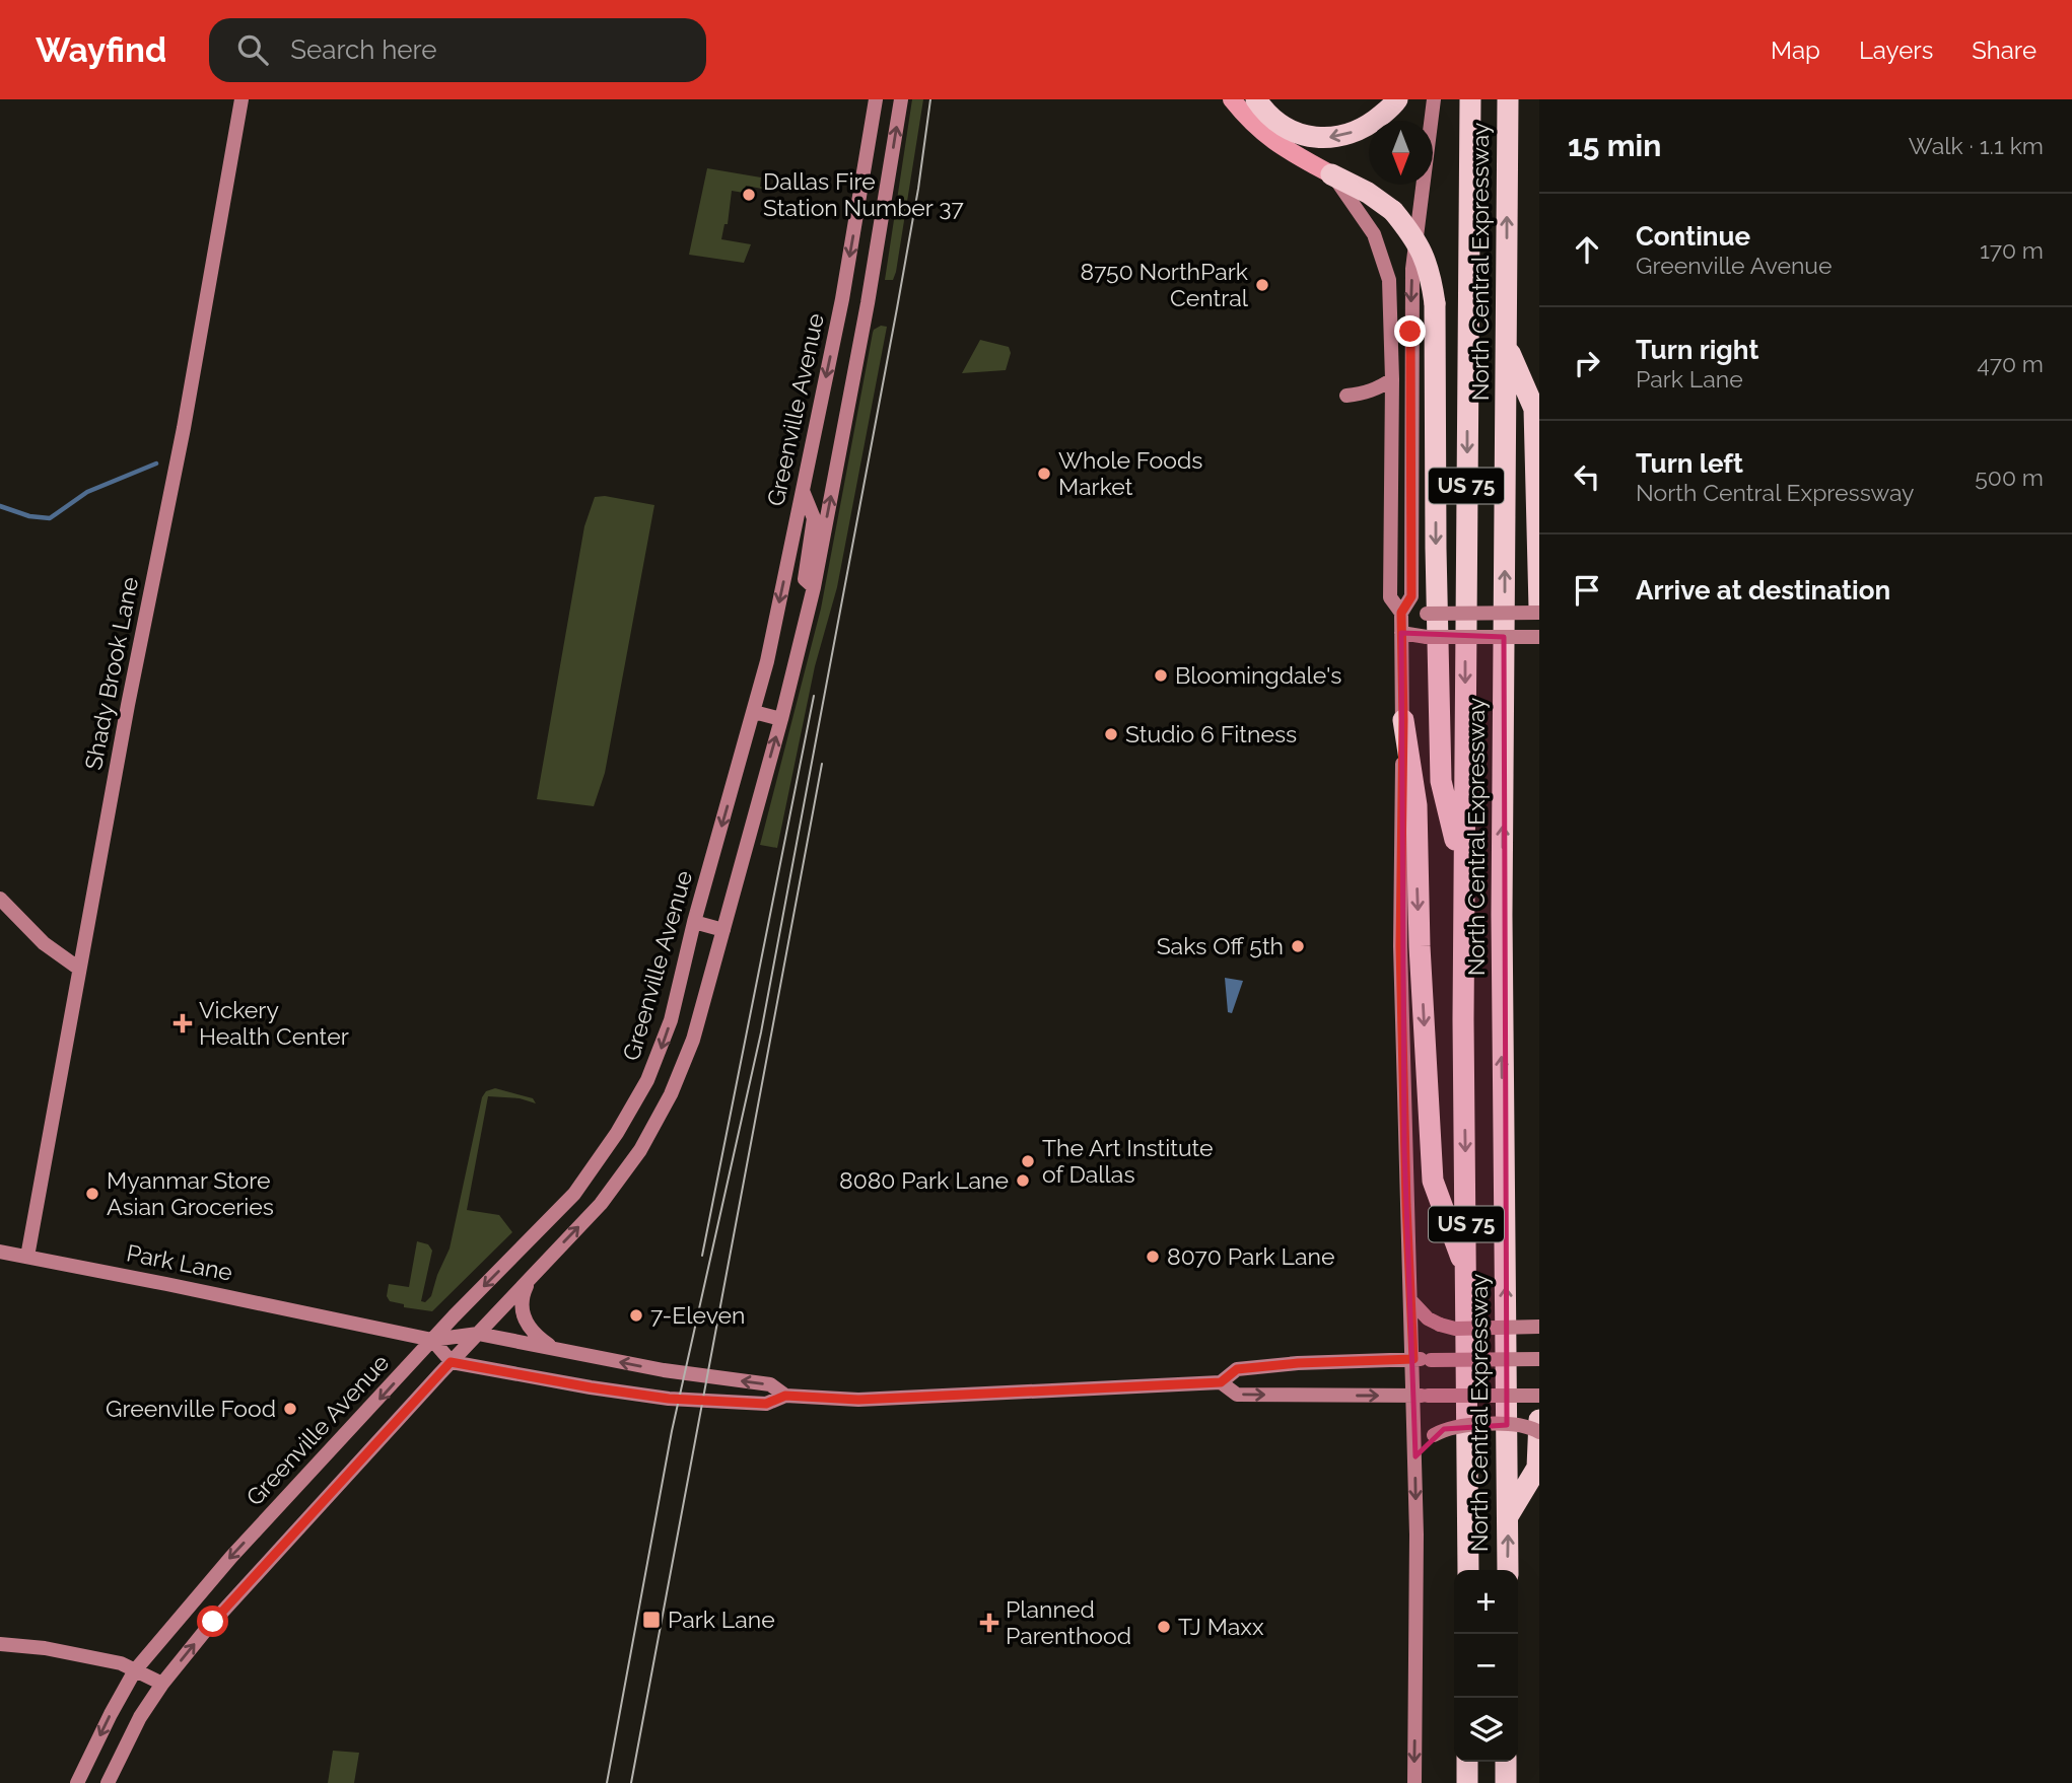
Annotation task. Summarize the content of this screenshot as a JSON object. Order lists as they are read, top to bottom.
{
  "streets": {
    "highway": ["North Central Expressway", "US 75"],
    "main road": ["Greenville Avenue", "Shady Brook Lane", "Park Lane"]
  },
  "crossings": [
    ["Greenville Avenue", "Park Lane"],
    ["Shady Brook Lane", "Park Lane"]
  ],
  "places": {
    "other": [
      "Dallas Fire Station Number 37",
      "8750 NorthPark Central",
      "Whole Foods Market",
      "Bloomingdale's",
      "Studio 6 Fitness",
      "Saks Off 5th",
      "The Art Institute of Dallas",
      "8080 Park Lane",
      "Myanmar Store Asian Groceries",
      "8070 Park Lane",
      "7-Eleven",
      "Greenville Food",
      "TJ Maxx"
    ],
    "health": ["Vickery Health Center", "Planned Parenthood"],
    "transit": ["Park Lane"]
  },
  "north": "bottom",
  "page": {
    "header": "Wayfind",
    "search": "Search here",
    "nav": ["Map", "Layers", "Share"],
    "heading": ["15 min", "Walk · 1.1 km"],
    "list": [
      ["Continue", "Greenville Avenue", "170 m"],
      ["Turn right", "Park Lane", "470 m"],
      ["Turn left", "North Central Expressway", "500 m"],
      "Arrive at destination"
    ],
    "map_buttons": ["+", "−"]
  }
}
